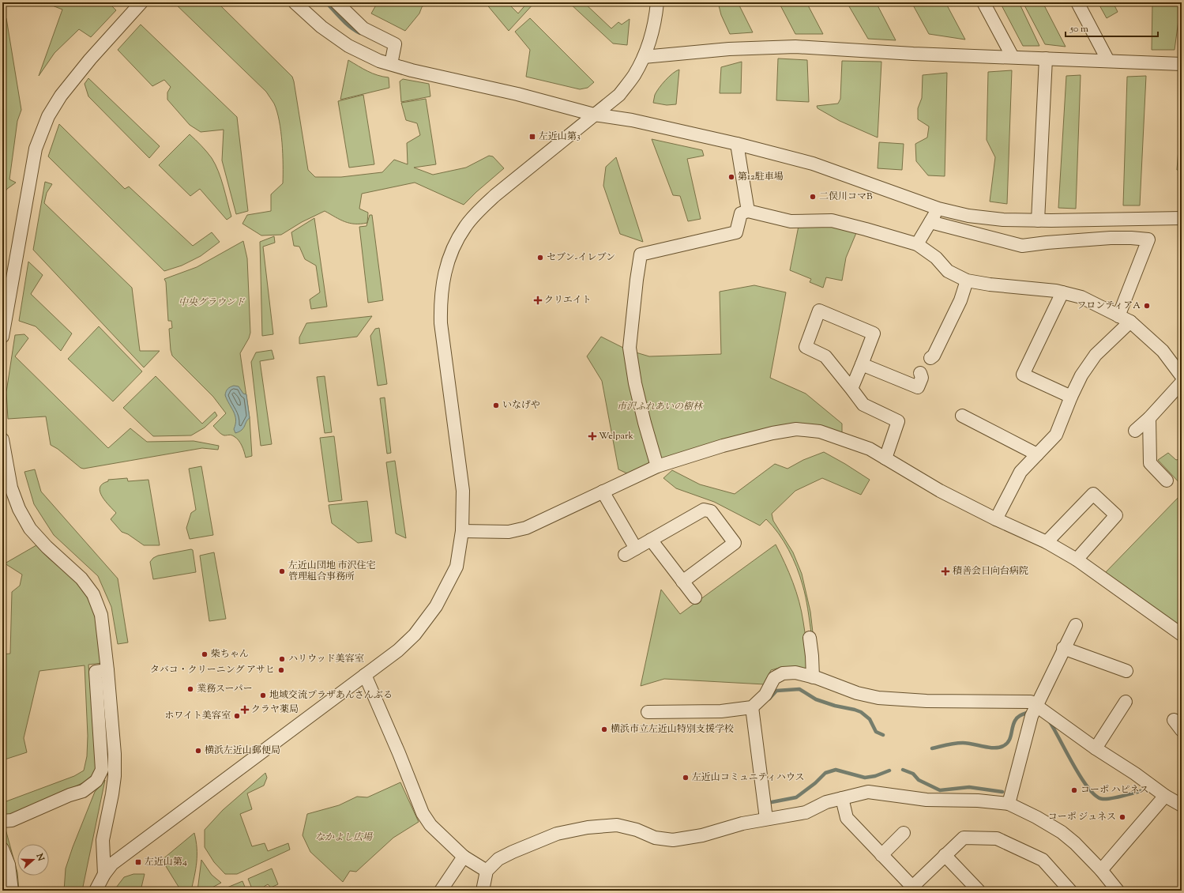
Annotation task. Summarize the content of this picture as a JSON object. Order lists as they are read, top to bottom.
{
  "parks": ["中央グラウンド", "市沢ふれあいの樹林", "なかよし広場"],
  "places": {
    "transit": ["左近山第3", "左近山第4"],
    "other": [
      "第12駐車場",
      "二俣川コマB",
      "セブン-イレブン",
      "フロンティアA",
      "いなげや",
      "左近山団地 市沢住宅 管理組合事務所",
      "柴ちゃん",
      "ハリウッド美容室",
      "タバコ・クリーニング アサヒ",
      "業務スーパー",
      "地域交流プラザあんさんぶる",
      "ホワイト美容室",
      "横浜市立左近山特別支援学校",
      "横浜左近山郵便局",
      "左近山コミュニティハウス",
      "コーポ ハピネス",
      "コーポ ジュネス"
    ],
    "health": [
      "クリエイト",
      "Welpark",
      "積善会日向台病院",
      "クラヤ薬局"
    ]
  },
  "scale_bar": "50 m",
  "north": "right"
}
